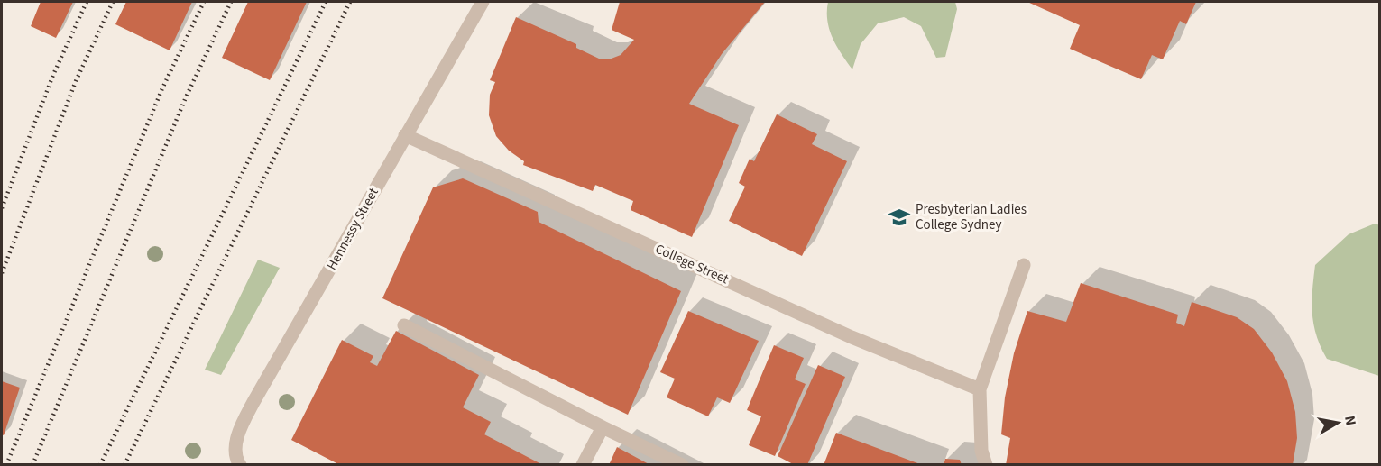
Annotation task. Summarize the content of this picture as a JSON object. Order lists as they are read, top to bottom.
{
  "streets": {
    "street": ["Hennessy Street", "College Street"]
  },
  "crossings": [
    ["Hennessy Street", "College Street"]
  ],
  "places": {
    "school or university": ["Presbyterian Ladies College Sydney"]
  },
  "north": "right"
}
